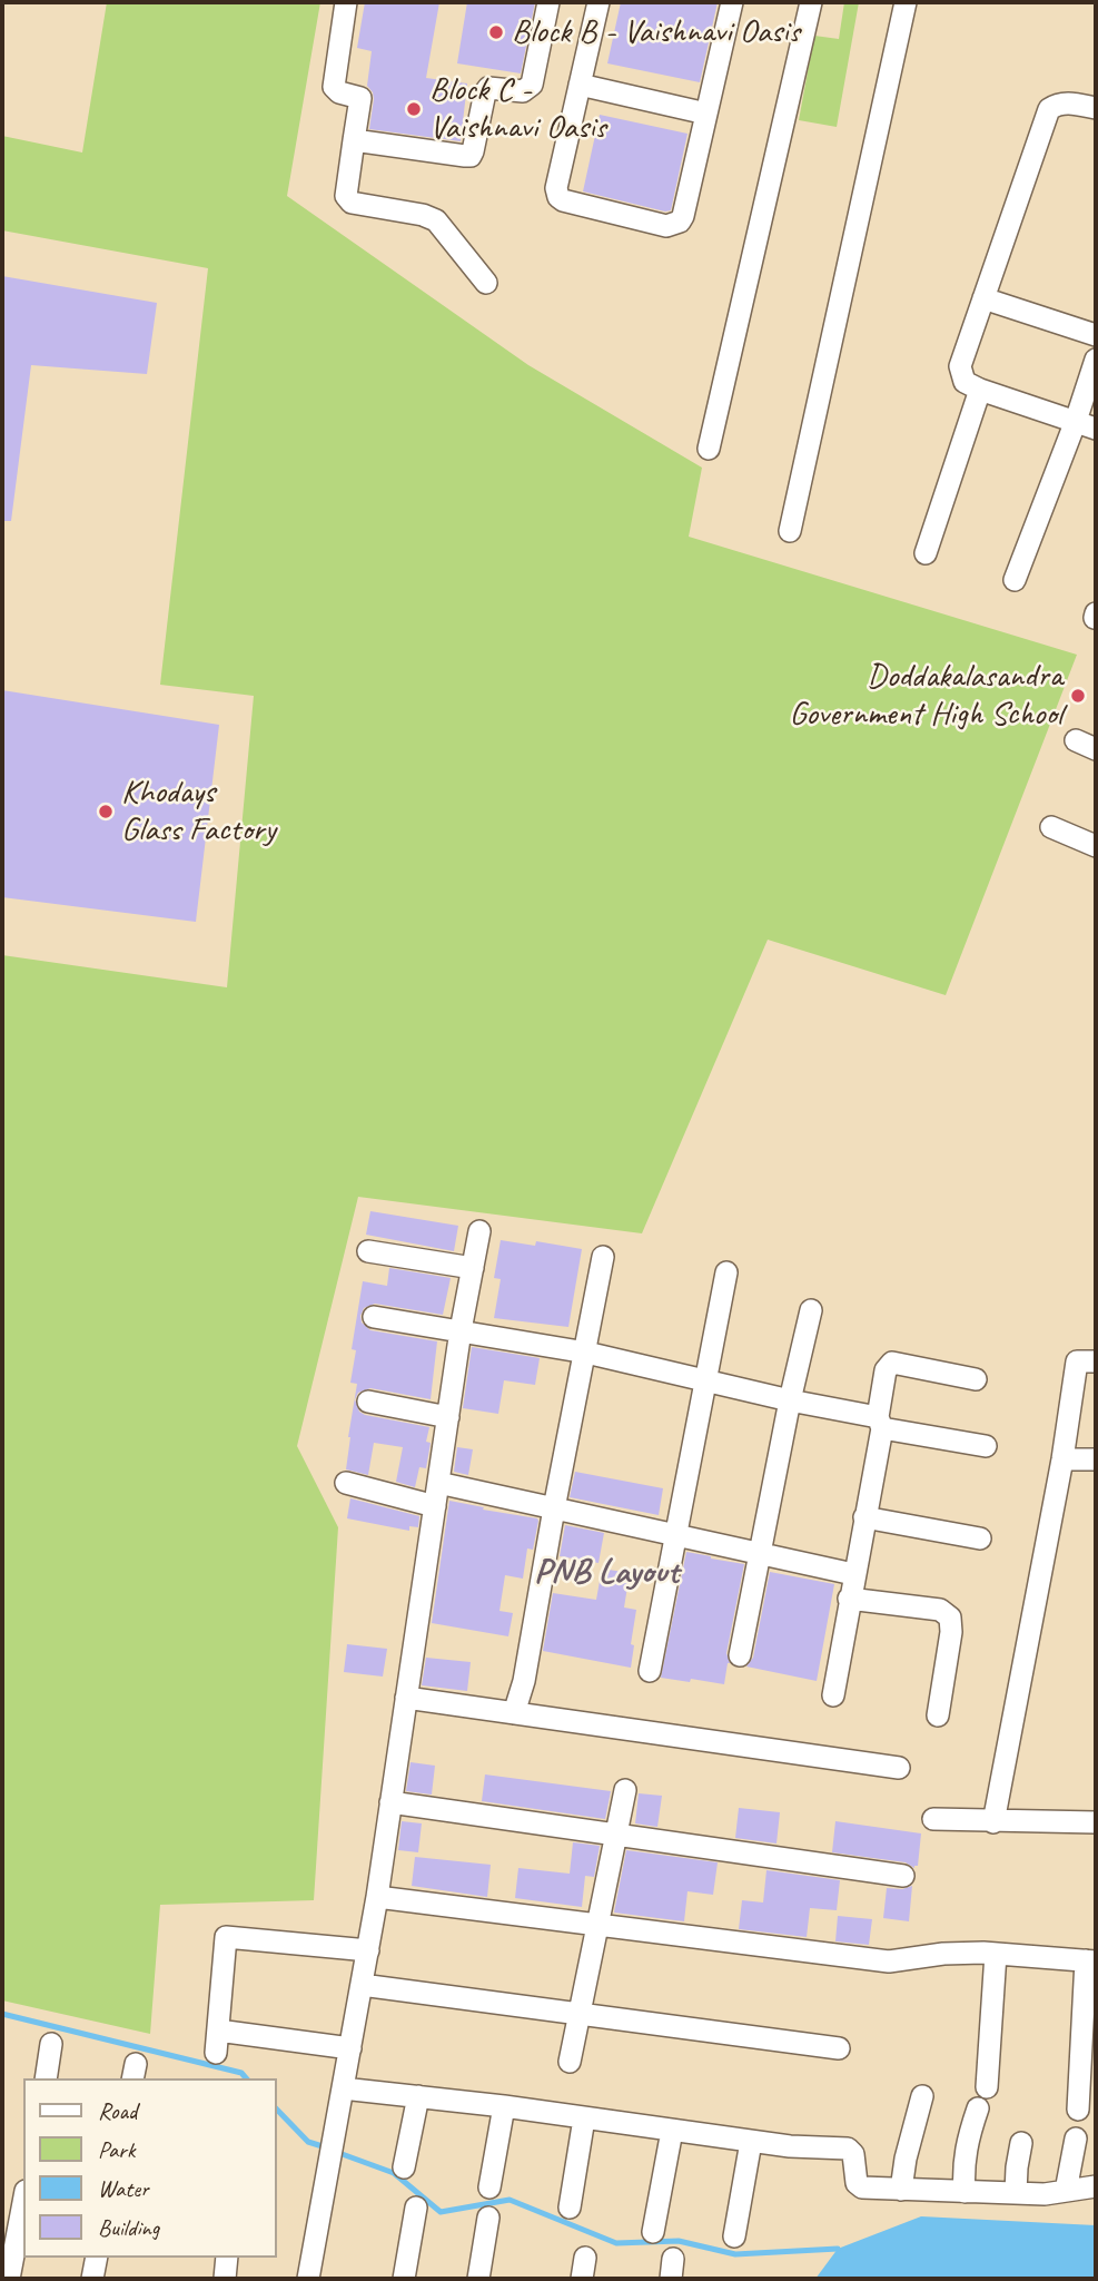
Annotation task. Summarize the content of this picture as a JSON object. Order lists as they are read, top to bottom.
{
  "districts": ["PNB Layout"],
  "places": [
    "Block B - Vaishnavi Oasis",
    "Block C - Vaishnavi Oasis",
    "Doddakalasandra Government High School",
    "Khodays Glass Factory"
  ],
  "legend": [
    "Road",
    "Park",
    "Water",
    "Building"
  ]
}
